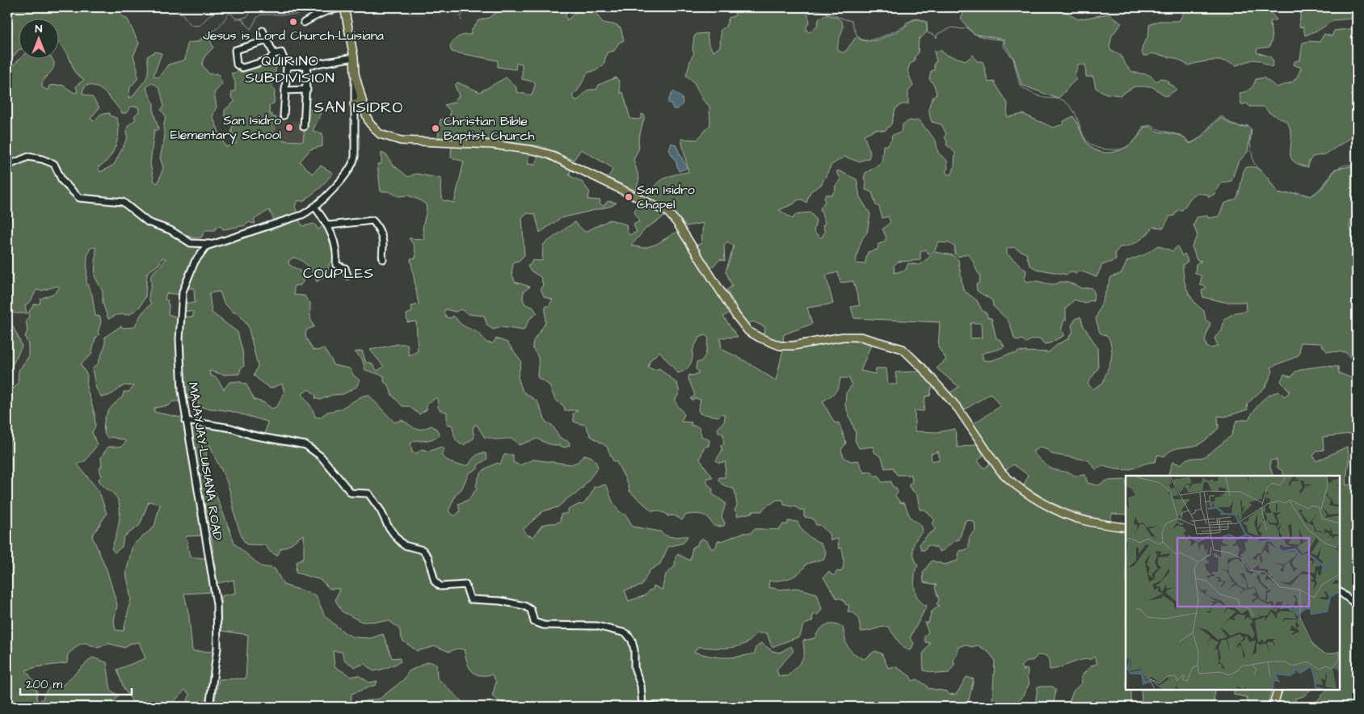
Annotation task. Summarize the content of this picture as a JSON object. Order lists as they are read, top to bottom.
{
  "streets": {
    "street": ["MAJAYJAY-LUISIANA ROAD"]
  },
  "districts": ["QUIRINO SUBDIVISION", "SAN ISIDRO", "COUPLES"],
  "places": [
    "Jesus is Lord Church-Luisiana",
    "San Isidro Elementary School",
    "Christian Bible Baptist Church",
    "San Isidro Chapel"
  ],
  "scale_bar": "200 m",
  "north": "top"
}
